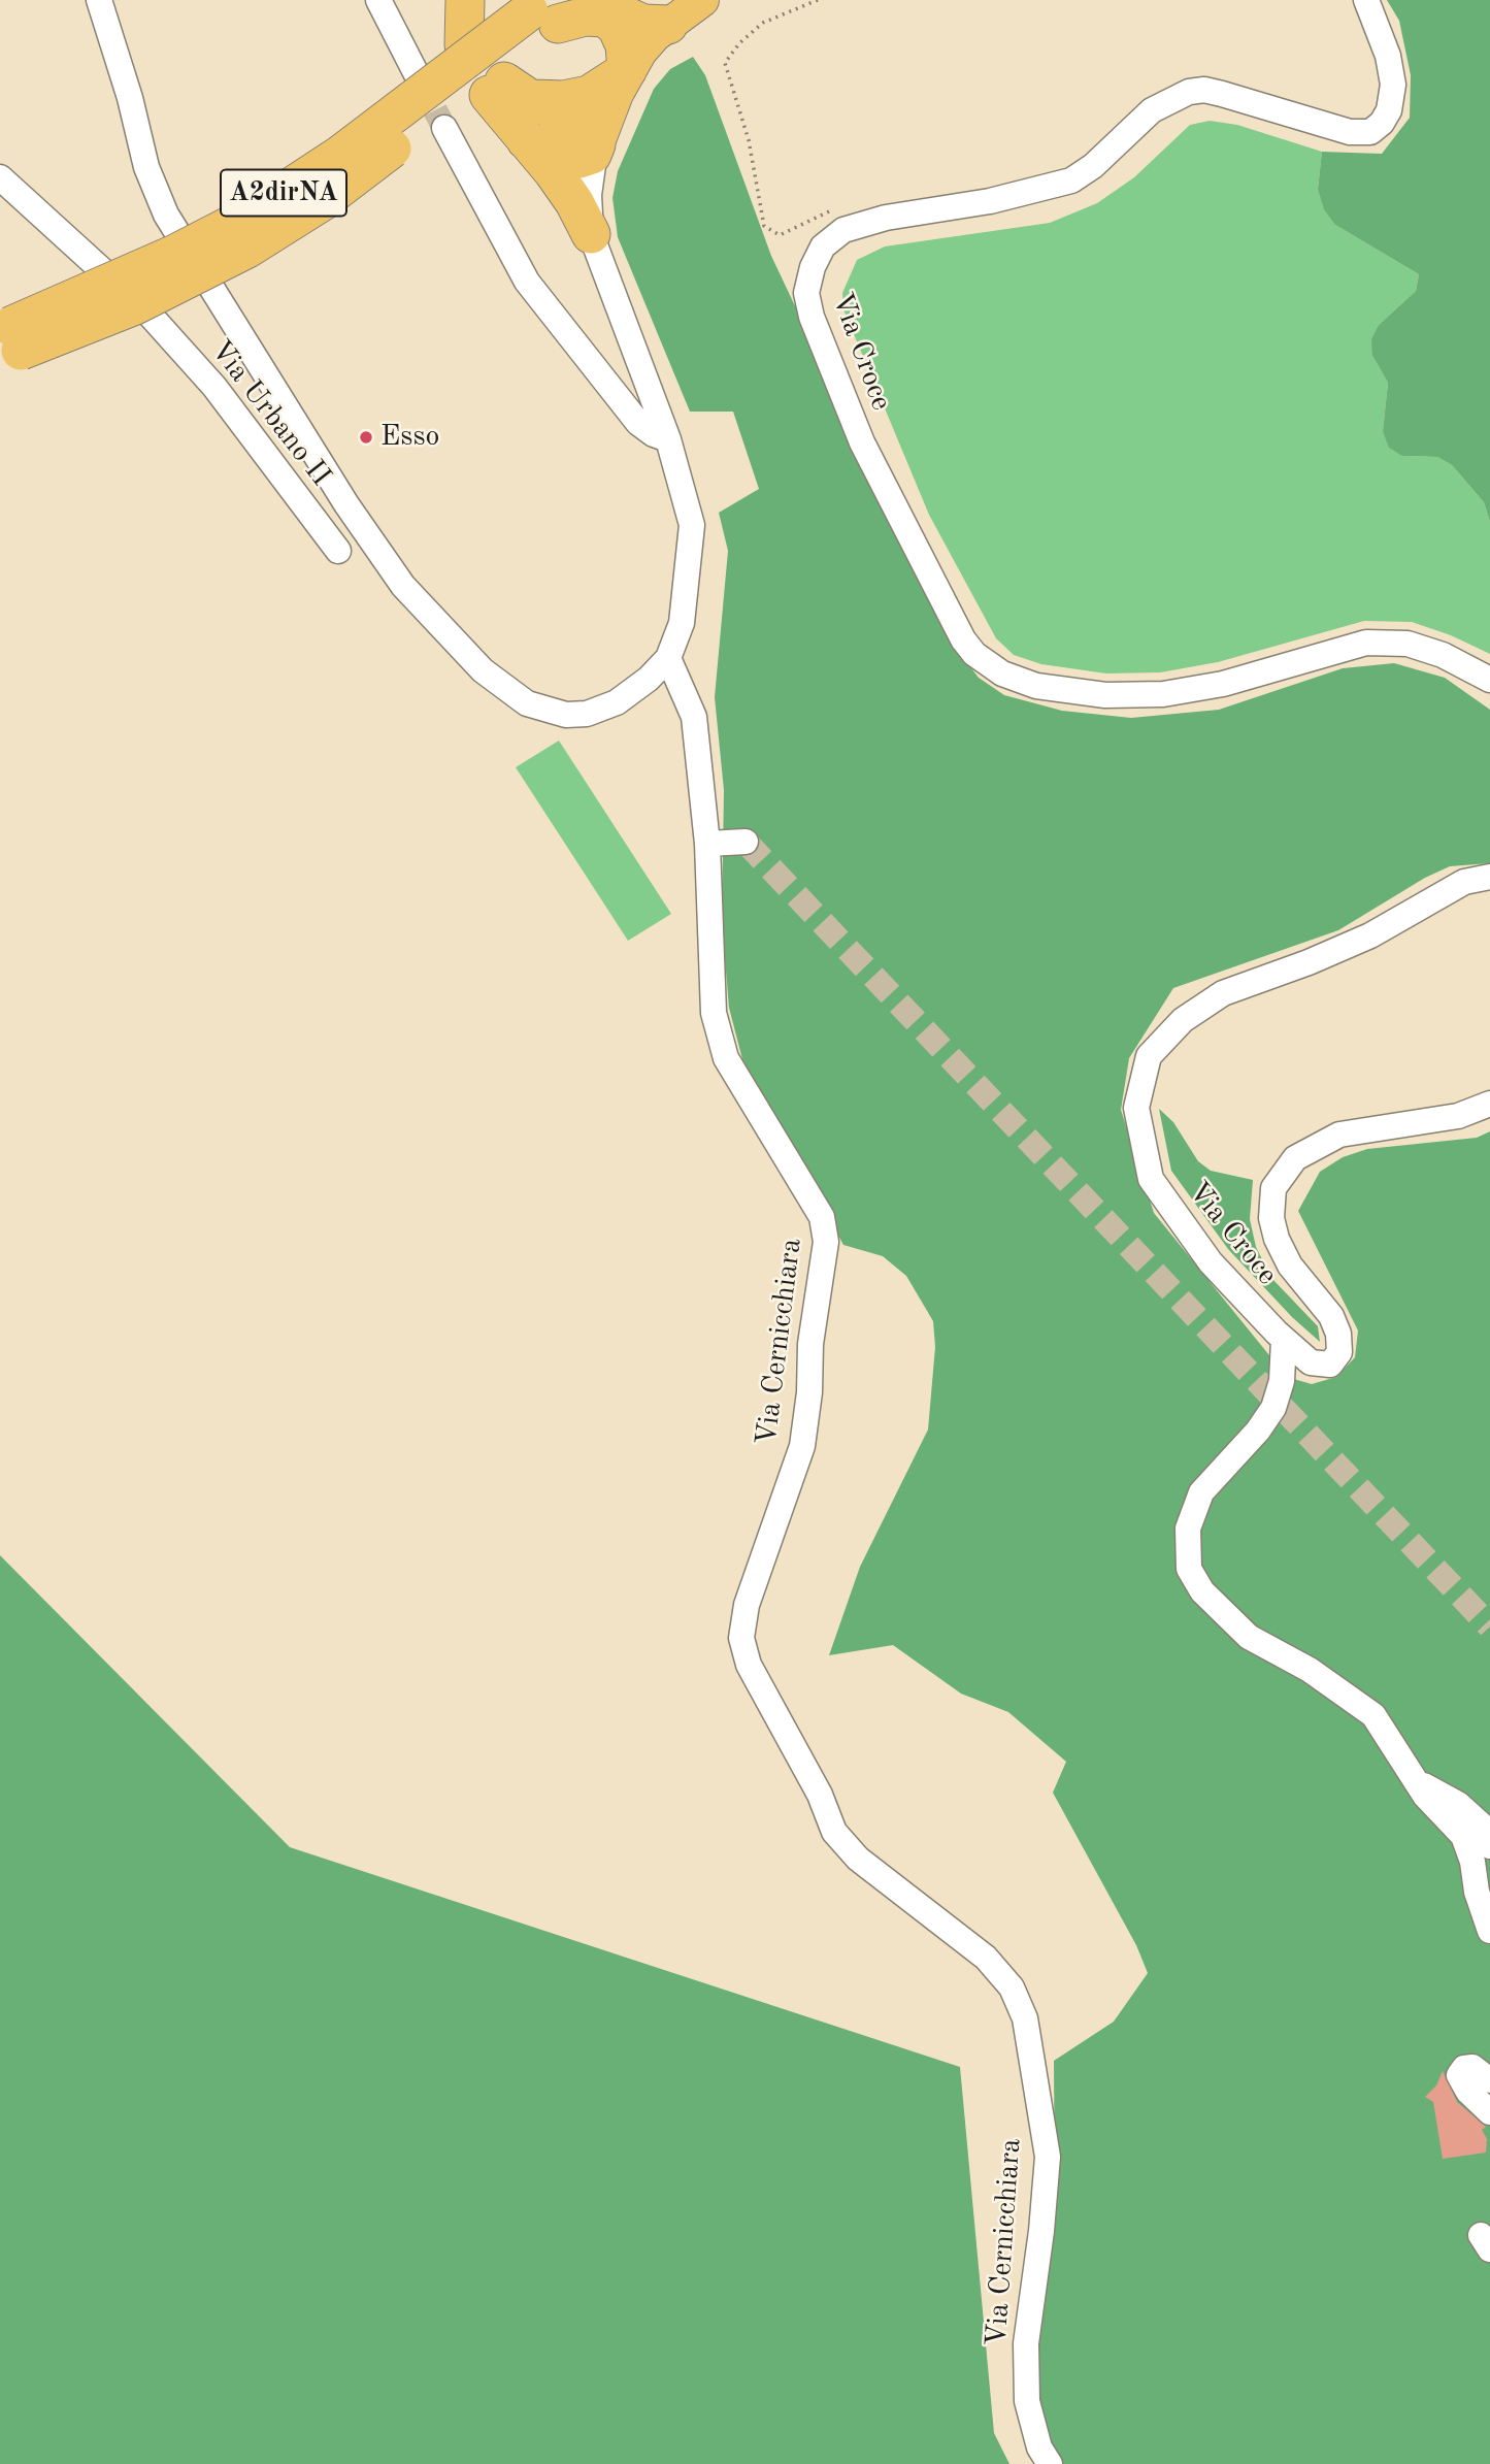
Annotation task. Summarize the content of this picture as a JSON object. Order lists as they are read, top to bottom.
{
  "streets": {
    "highway": ["A2dirNA"],
    "street": ["Via Croce", "Via Urbano II", "Via Cernicchiara"]
  },
  "places": ["Esso"]
}
